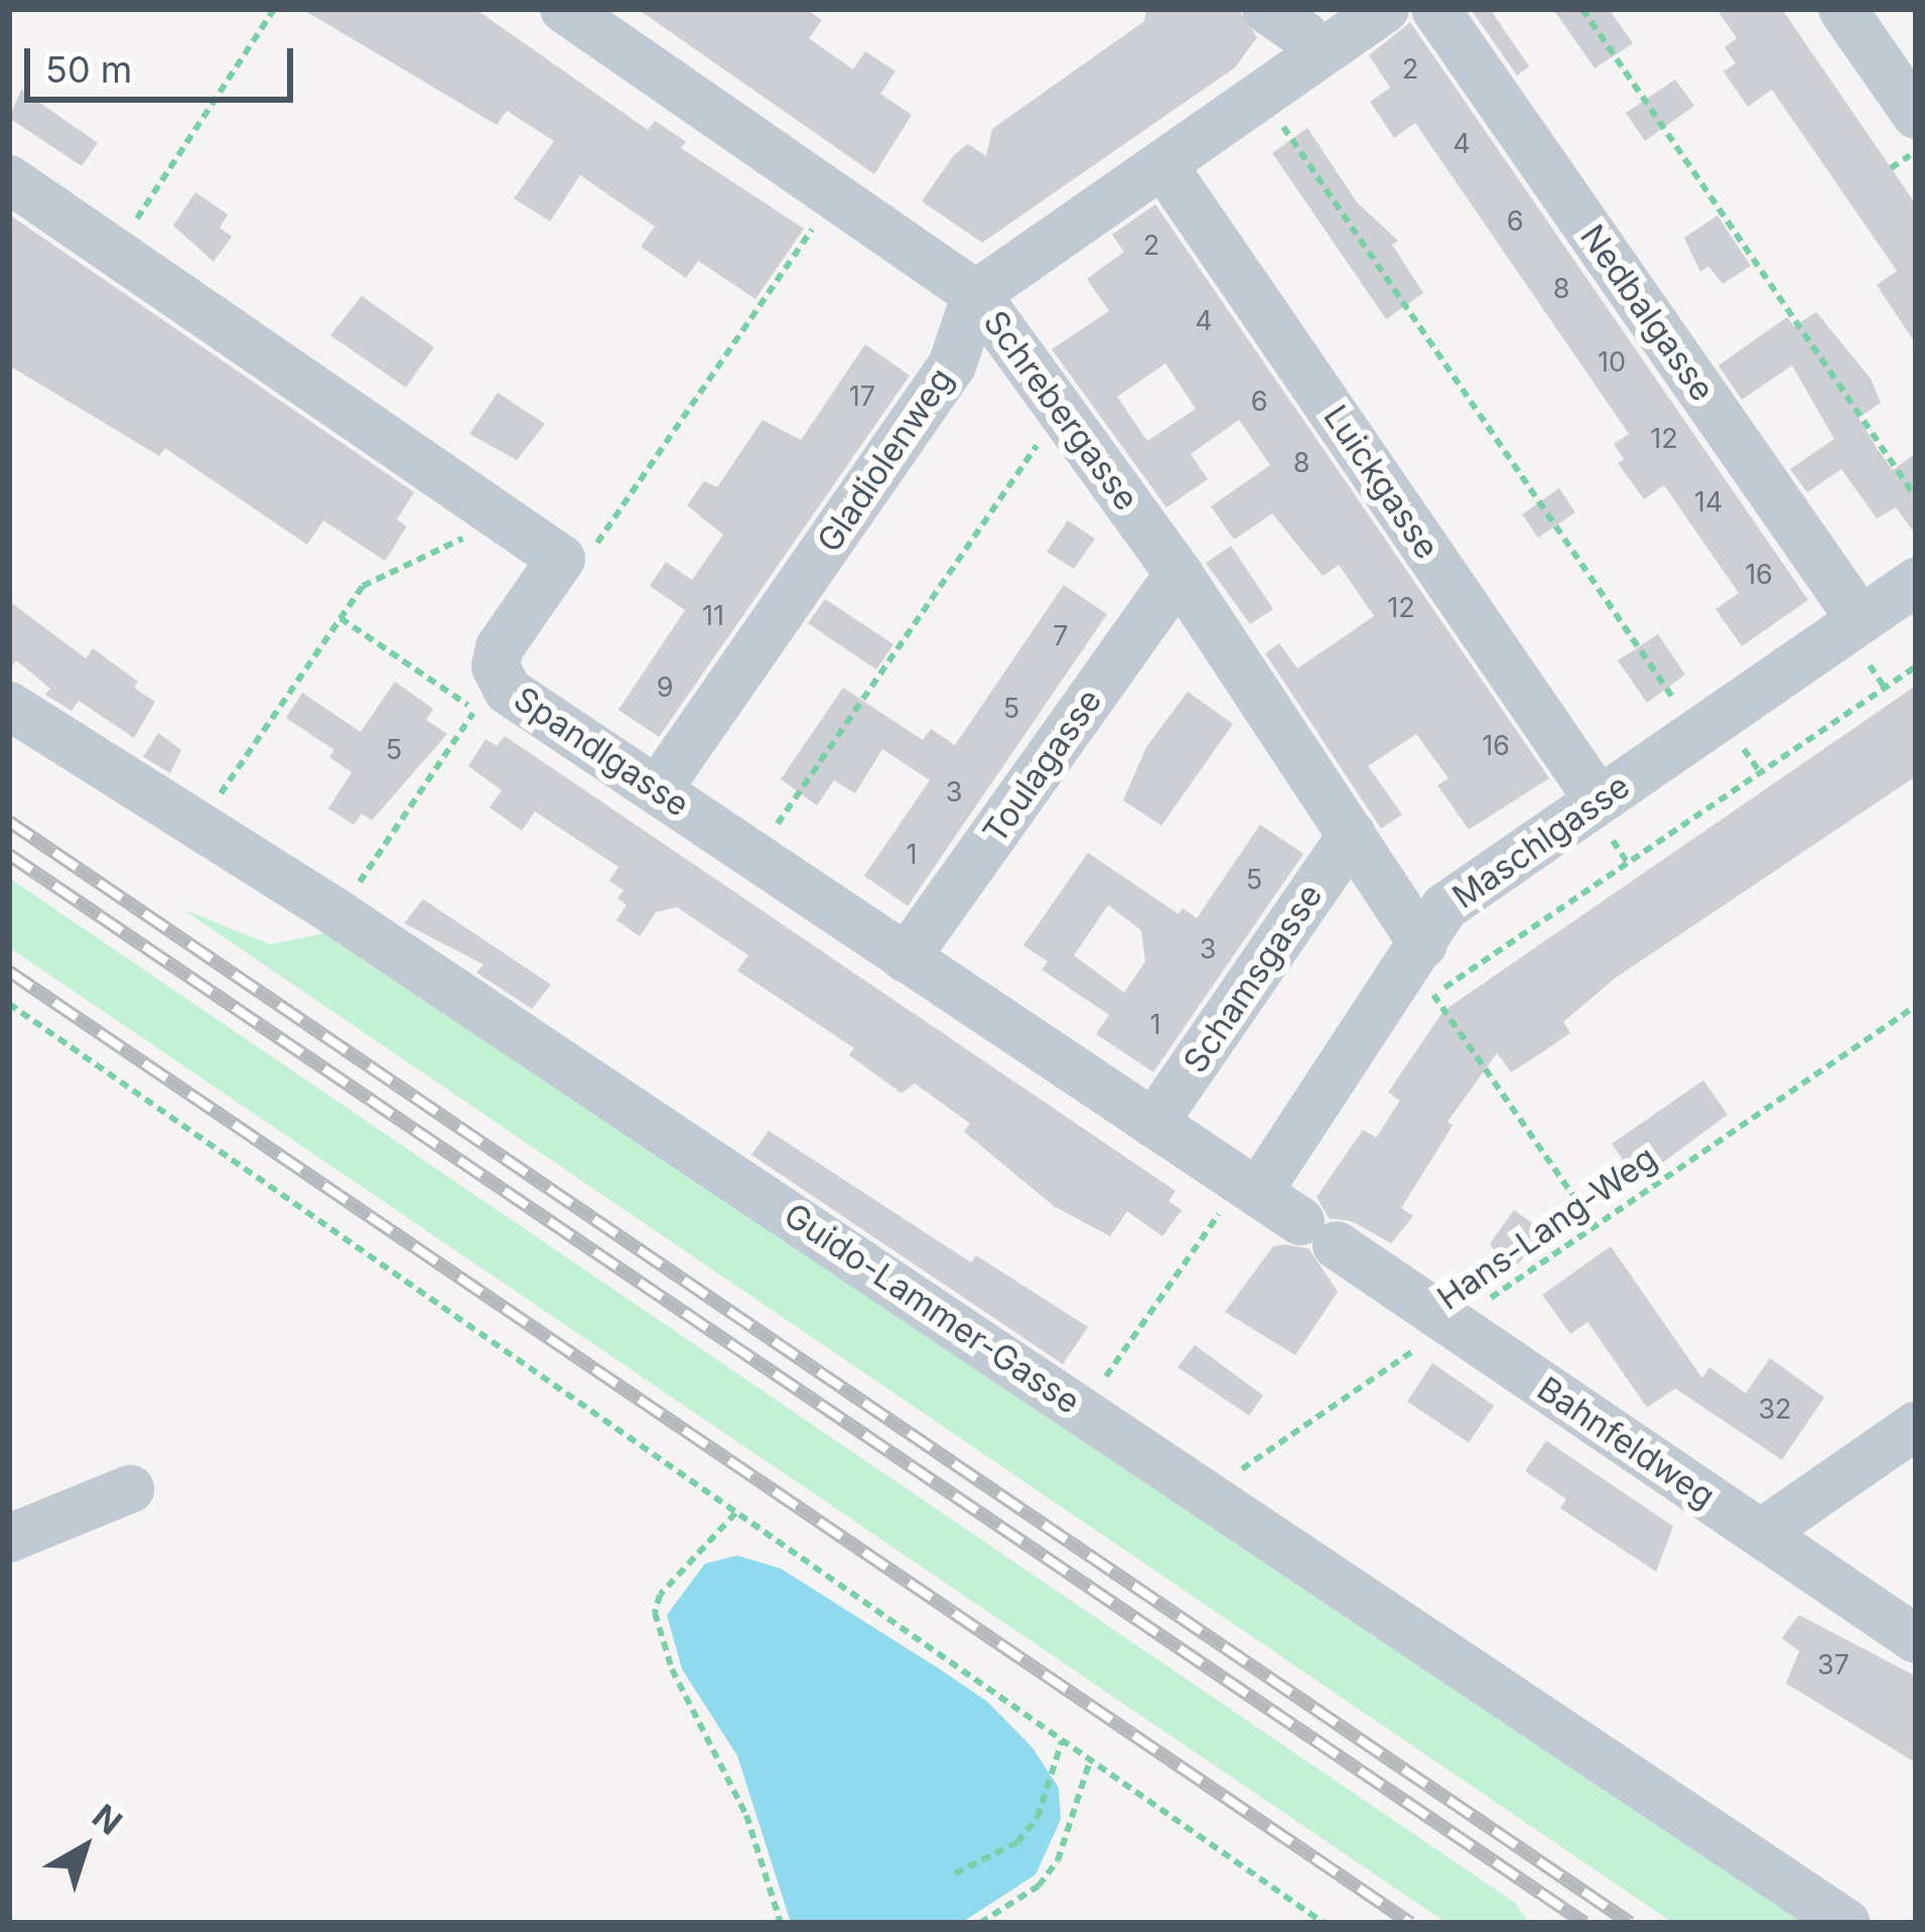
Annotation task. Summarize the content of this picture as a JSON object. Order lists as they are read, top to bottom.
{
  "streets": {
    "street": [
      "Nedbalgasse",
      "Schrebergasse",
      "Gladiolenweg",
      "Luickgasse",
      "Spandlgasse",
      "Toulagasse",
      "Maschlgasse",
      "Schamsgasse",
      "Guido-Lammer-Gasse",
      "Bahnfeldweg"
    ],
    "path": ["Hans-Lang-Weg"]
  },
  "crossings": [
    ["Nedbalgasse", "Maschlgasse"],
    ["Schrebergasse", "Gladiolenweg"],
    ["Schrebergasse", "Toulagasse"],
    ["Schrebergasse", "Maschlgasse"],
    ["Schrebergasse", "Schamsgasse"],
    ["Gladiolenweg", "Spandlgasse"],
    ["Luickgasse", "Maschlgasse"],
    ["Spandlgasse", "Toulagasse"],
    ["Spandlgasse", "Maschlgasse"],
    ["Spandlgasse", "Schamsgasse"],
    ["Spandlgasse", "Bahnfeldweg"],
    ["Maschlgasse", "Bahnfeldweg"],
    ["Hans-Lang-Weg", "Guido-Lammer-Gasse"],
    ["Hans-Lang-Weg", "Bahnfeldweg"]
  ],
  "house_numbers": [
    "2",
    "4",
    "6",
    "2",
    "8",
    "4",
    "10",
    "17",
    "6",
    "12",
    "8",
    "14",
    "16",
    "12",
    "11",
    "7",
    "9",
    "5",
    "16",
    "5",
    "3",
    "1",
    "5",
    "3",
    "1",
    "32",
    "37"
  ],
  "scale_bar": "50 m",
  "north": "top right"
}
